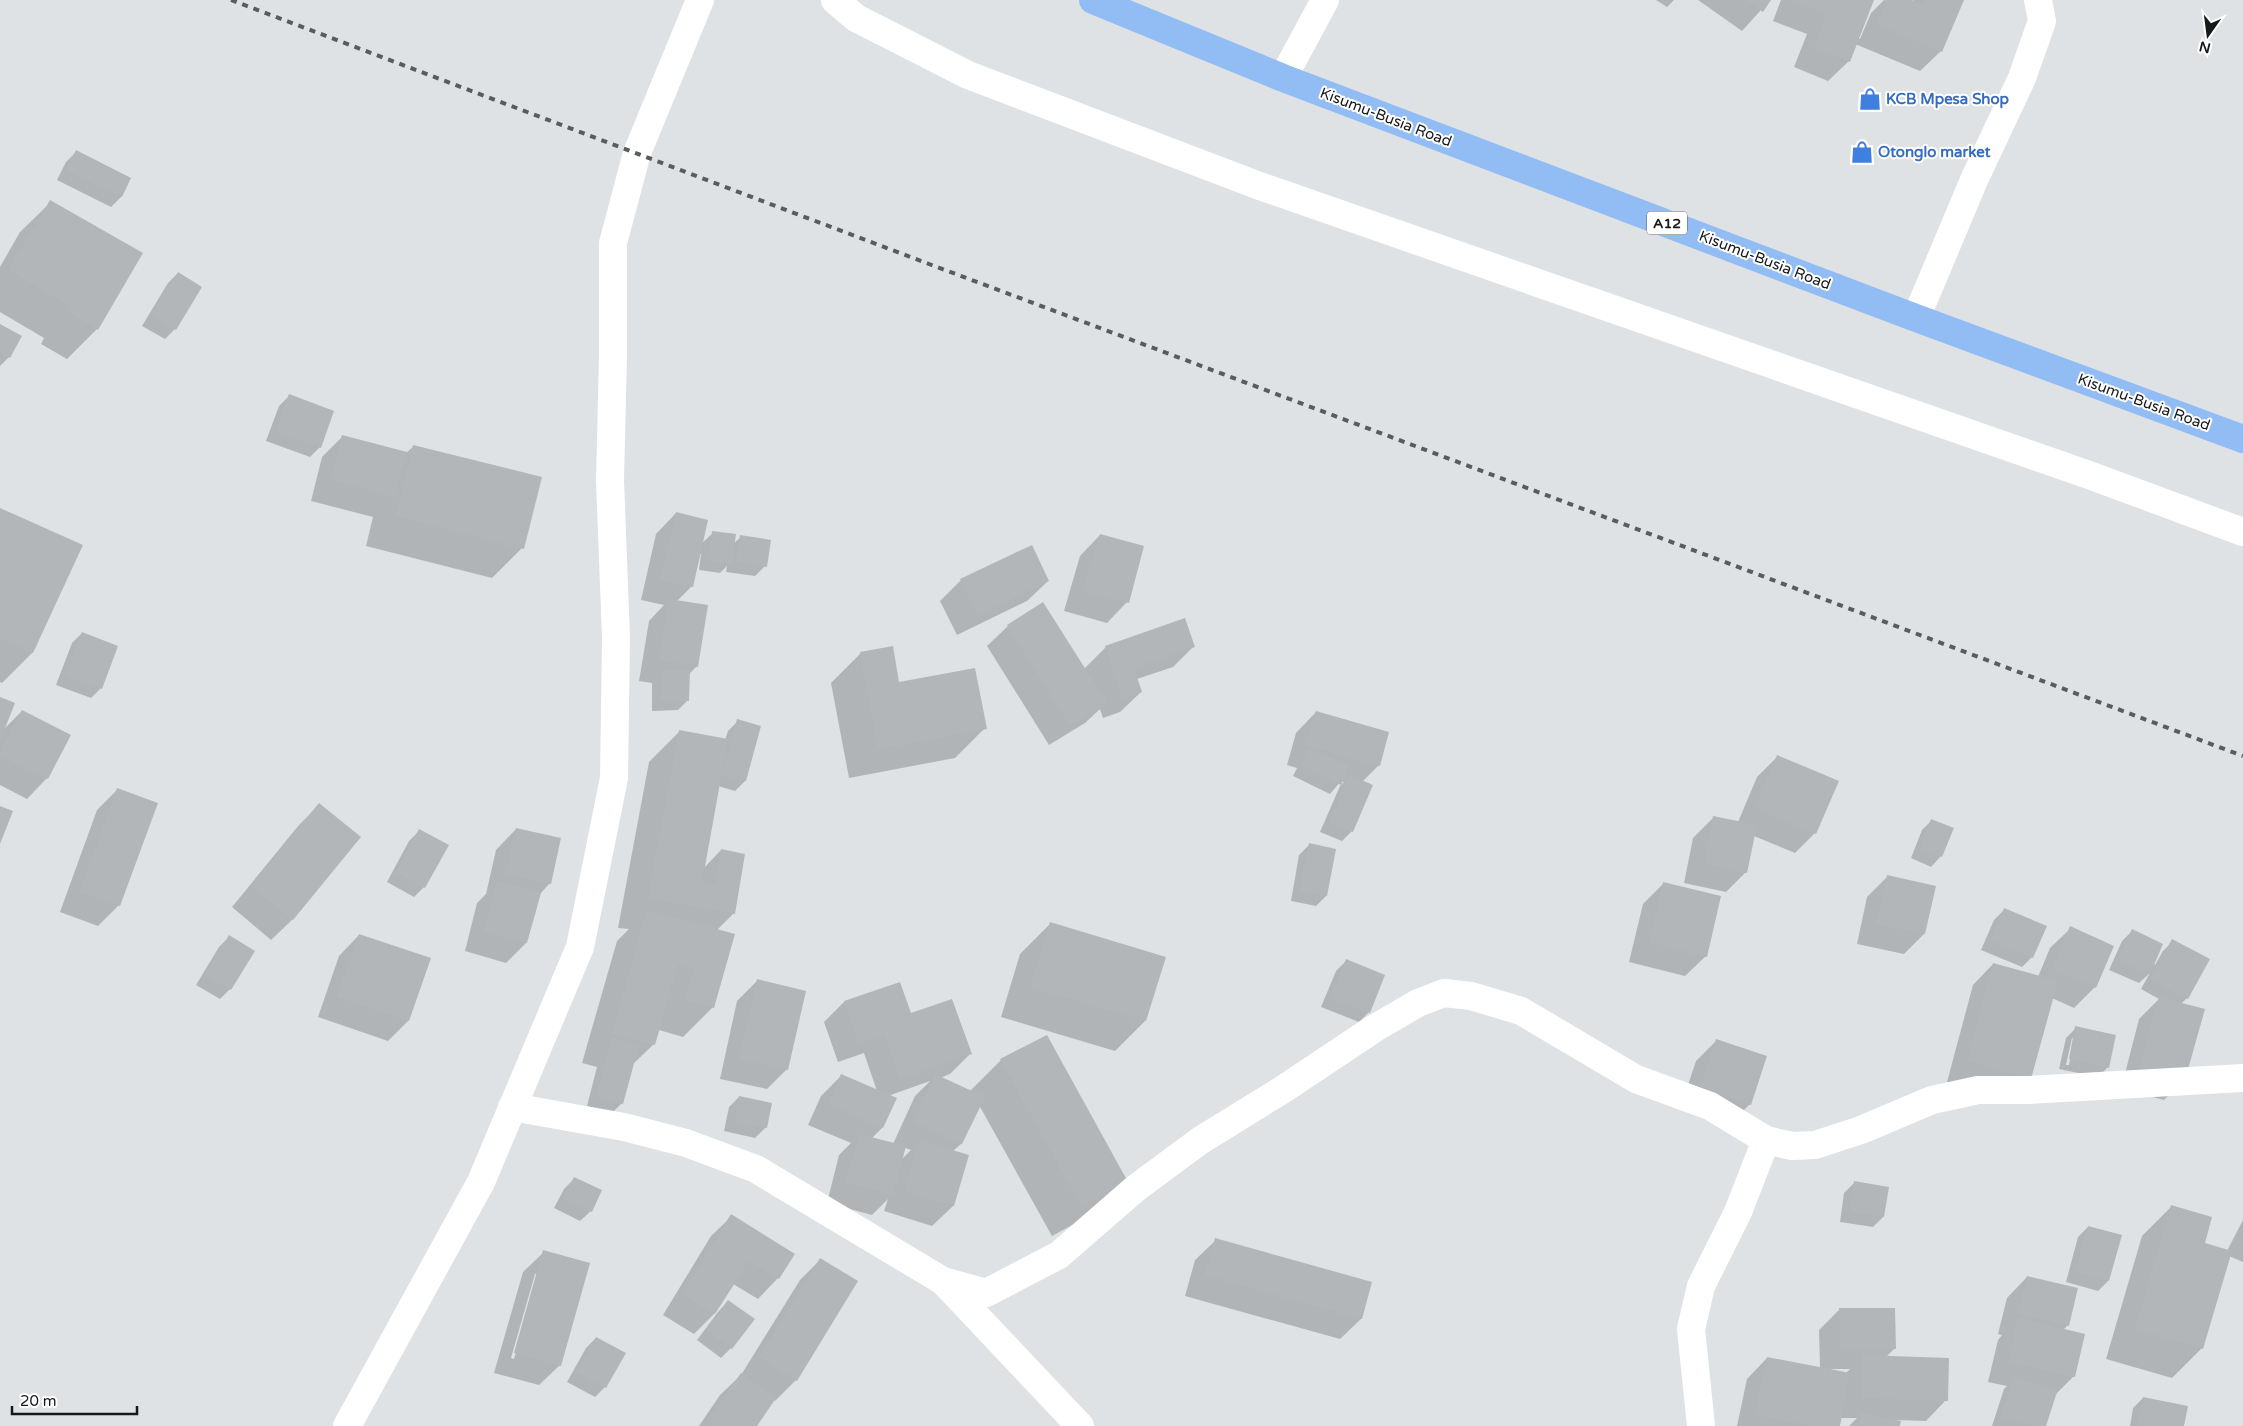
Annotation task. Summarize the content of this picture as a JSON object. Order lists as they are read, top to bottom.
{
  "streets": {
    "highway": ["Kisumu-Busia Road", "A12"]
  },
  "places": {
    "shop": ["KCB Mpesa Shop", "Otonglo market"]
  },
  "scale_bar": "20 m",
  "north": "bottom"
}
